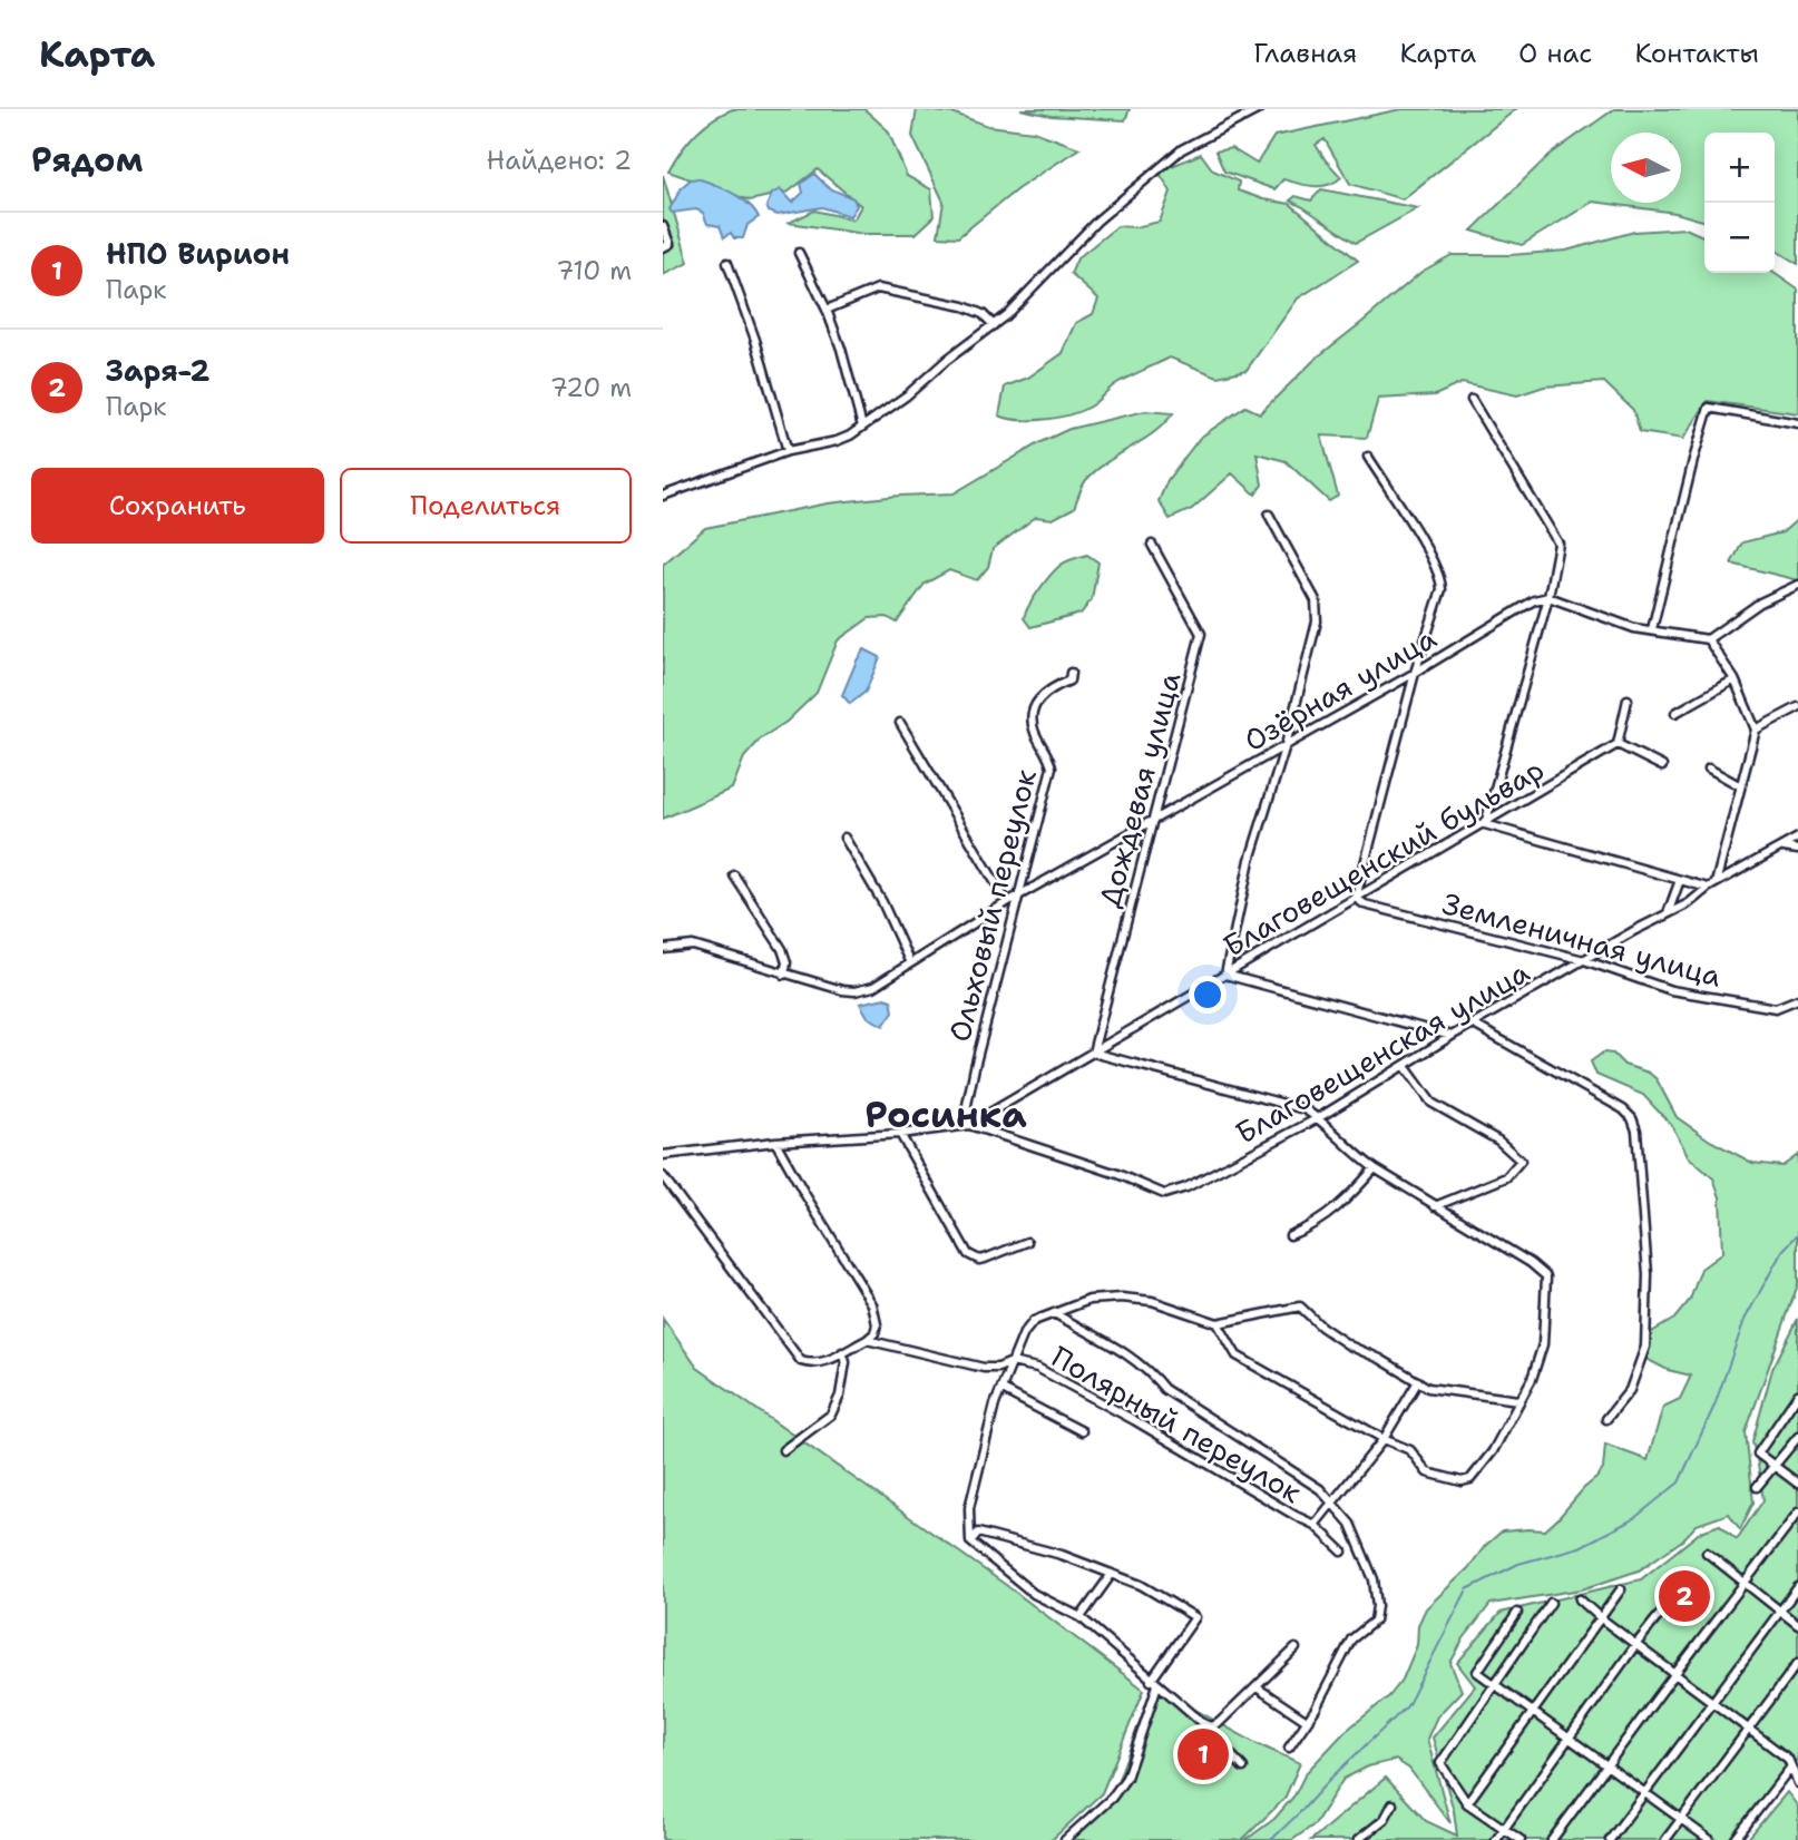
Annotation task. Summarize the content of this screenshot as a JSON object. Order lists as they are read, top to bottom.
{
  "streets": {
    "street": [
      "Озёрная улица",
      "Дождевая улица",
      "Благовещенский бульвар",
      "Ольховый переулок",
      "Земленичная улица",
      "Благовещенская улица",
      "Полярный переулок"
    ]
  },
  "crossings": [
    ["Озёрная улица", "Дождевая улица"],
    ["Озёрная улица", "Ольховый переулок"],
    ["Дождевая улица", "Благовещенский бульвар"],
    ["Благовещенский бульвар", "Ольховый переулок"],
    ["Благовещенский бульвар", "Земленичная улица"],
    ["Благовещенский бульвар", "Благовещенская улица"],
    ["Ольховый переулок", "Благовещенская улица"],
    ["Земленичная улица", "Благовещенская улица"]
  ],
  "districts": ["Росинка"],
  "north": "left",
  "page": {
    "header": "Карта",
    "nav": [
      "Главная",
      "Карта",
      "О нас",
      "Контакты"
    ],
    "heading": ["Рядом", "Найдено: 2"],
    "map_buttons": ["+", "−"],
    "list": [
      {
        "mark": "1",
        "name": "НПО Вирион",
        "note": "Парк",
        "value": "710 m"
      },
      {
        "mark": "2",
        "name": "Заря-2",
        "note": "Парк",
        "value": "720 m"
      }
    ],
    "buttons": ["Сохранить", "Поделиться"],
    "pins": ["2", "1"]
  }
}
